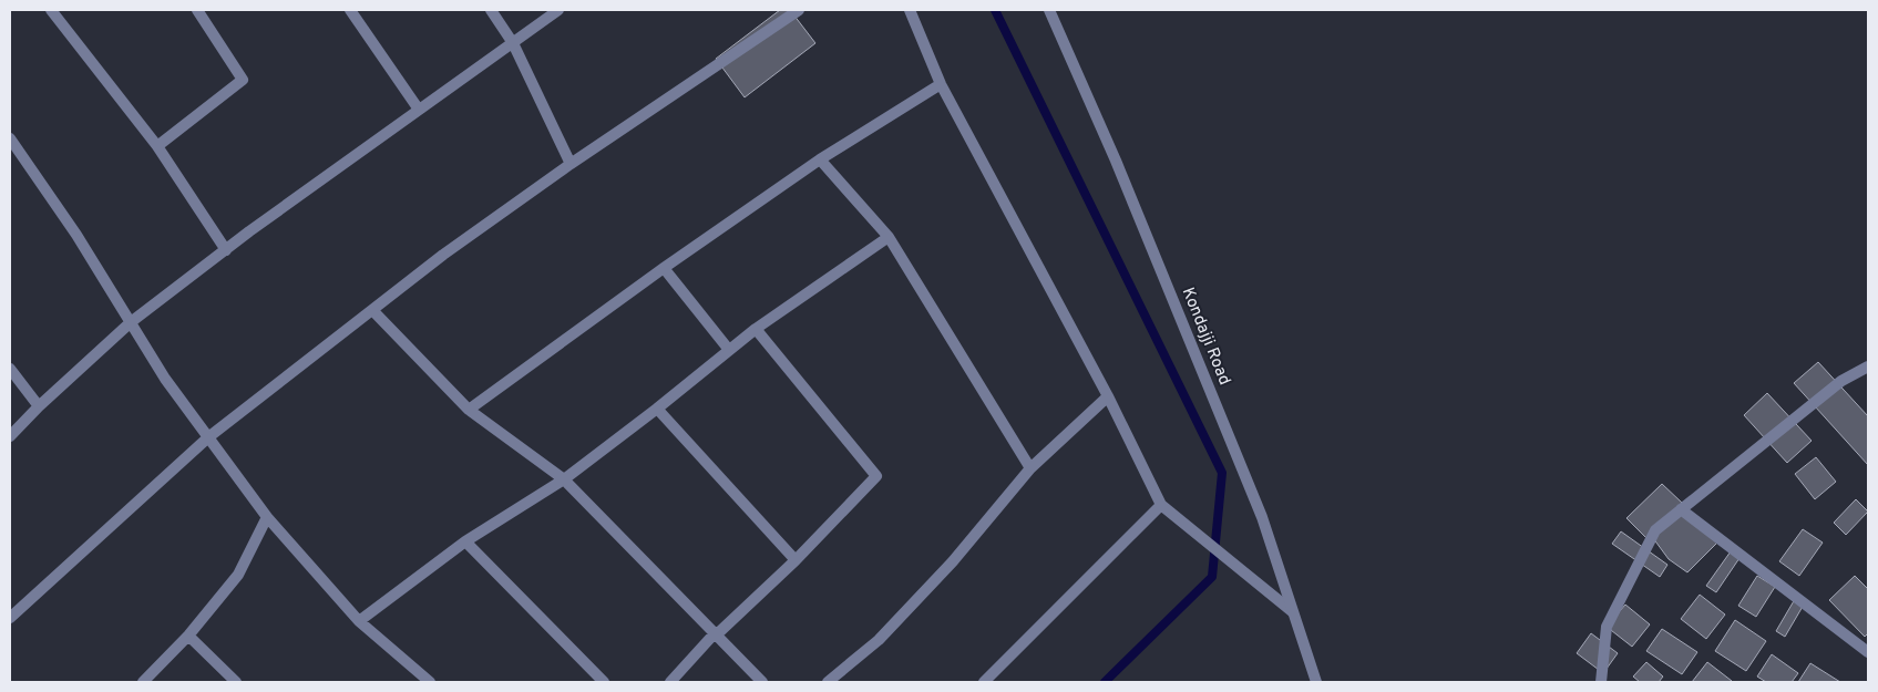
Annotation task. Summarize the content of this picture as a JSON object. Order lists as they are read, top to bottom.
{
  "streets": {
    "street": ["Kondajji Road"]
  }
}
